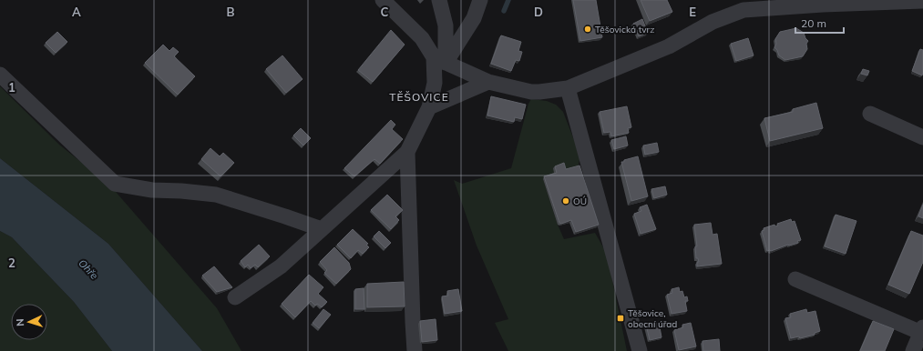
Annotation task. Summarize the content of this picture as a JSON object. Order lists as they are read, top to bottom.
{
  "districts": ["TĚŠOVICE"],
  "water": ["Ohře"],
  "places": {
    "other": ["Těšovická tvrz", "OÚ"],
    "transit": ["Těšovice, obecní úřad"]
  },
  "scale_bar": "20 m",
  "north": "left",
  "grid": {
    "columns": [
      "A",
      "B",
      "C",
      "D",
      "E"
    ],
    "rows": ["1", "2"]
  }
}
